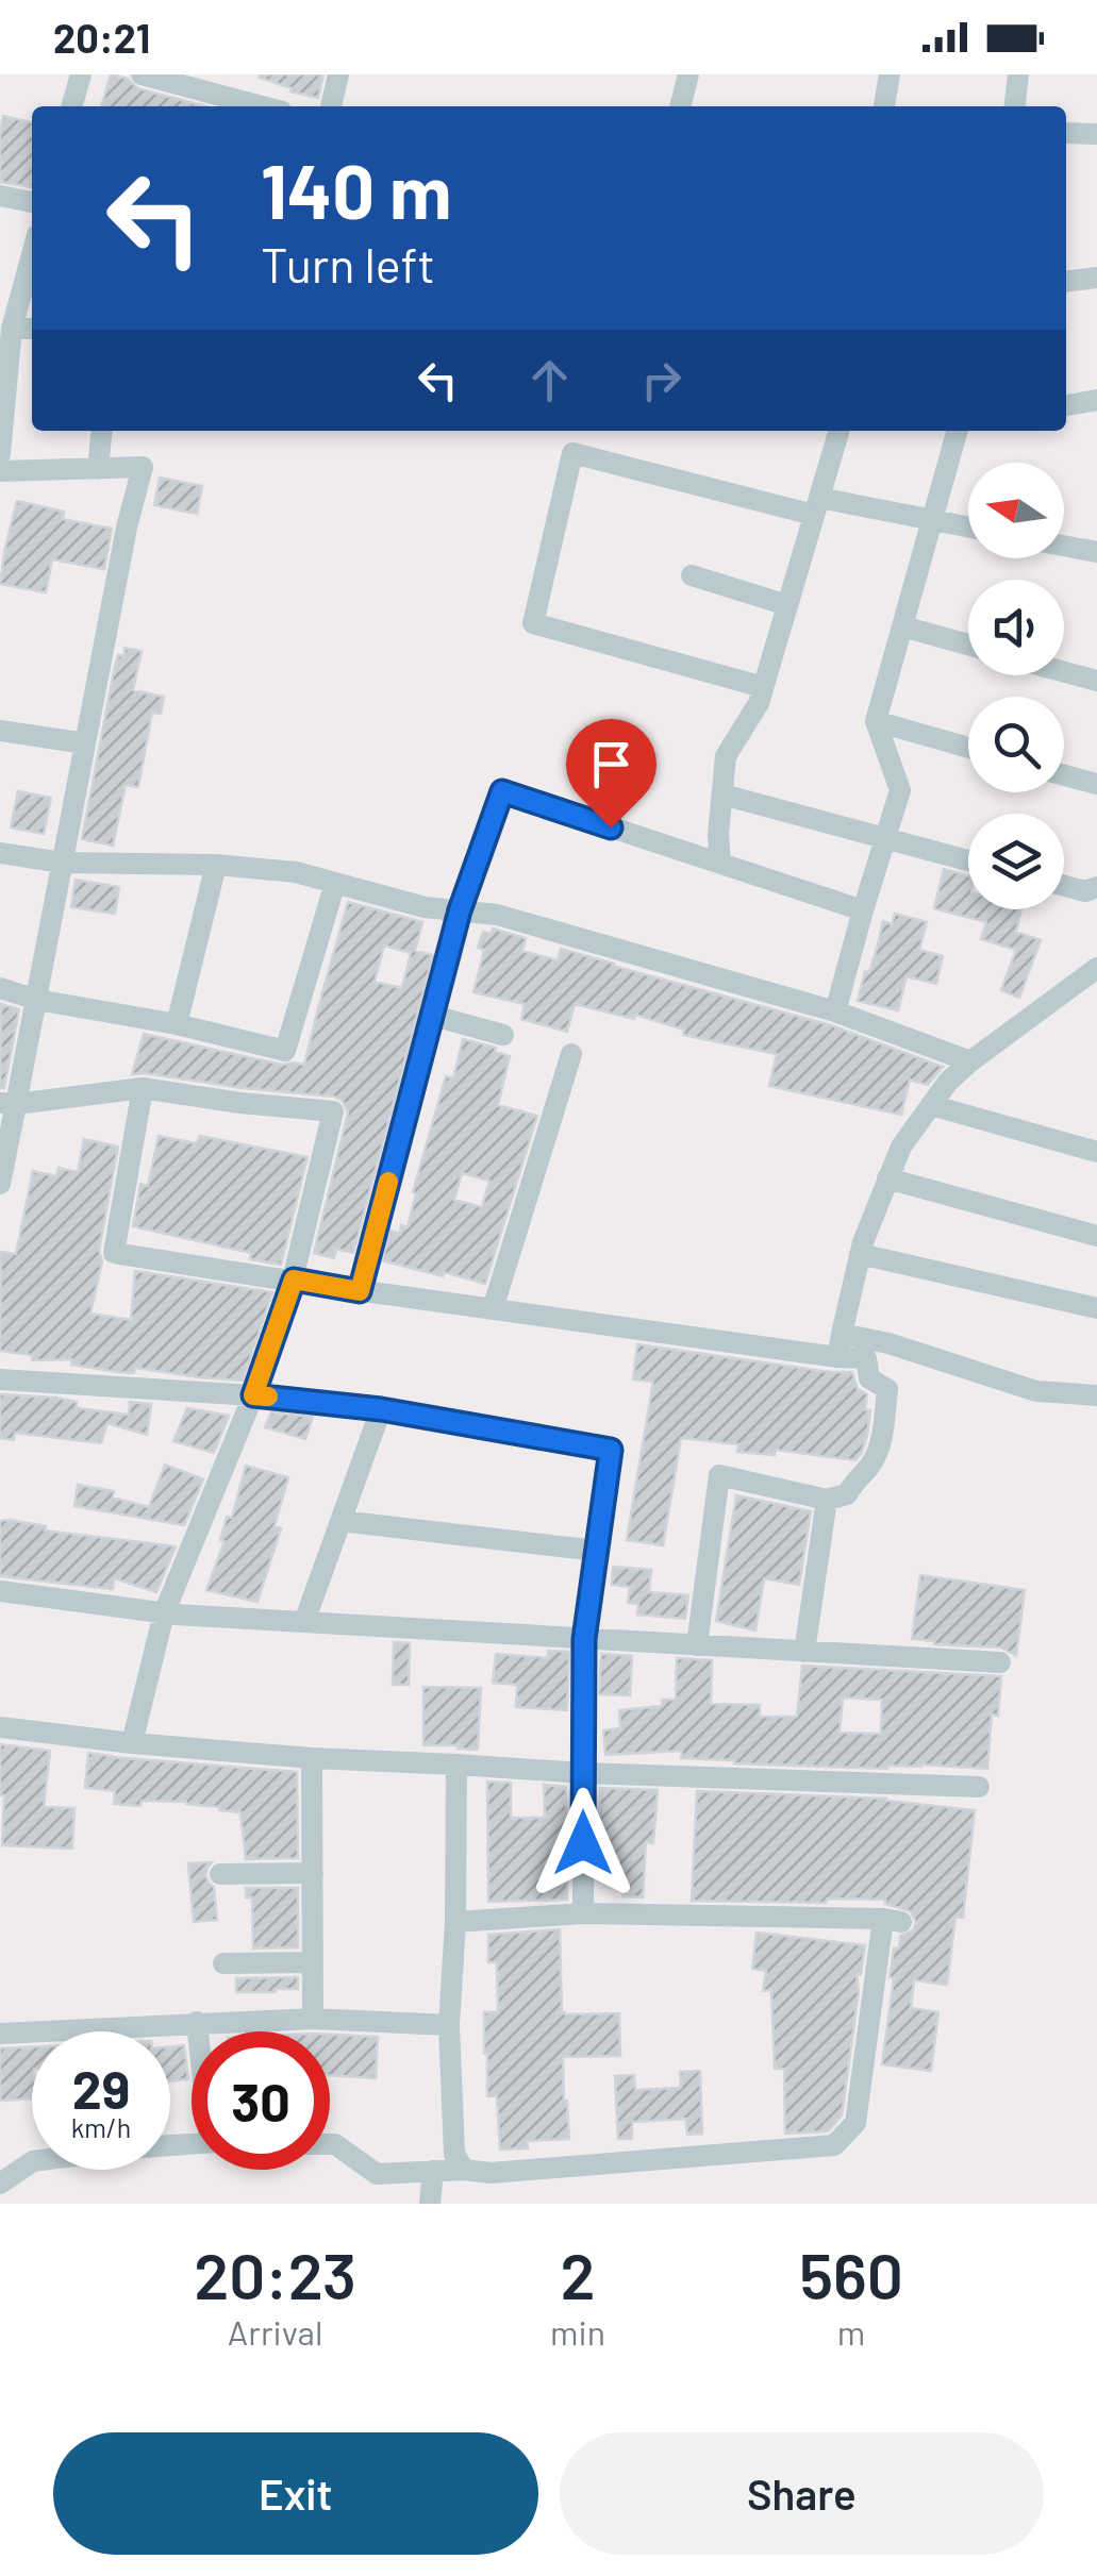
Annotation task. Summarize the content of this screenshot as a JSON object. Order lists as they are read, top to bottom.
{
  "north": "left",
  "page": {
    "status": "20:21",
    "turn": ["140 m", "Turn left"],
    "speed": "29 km/h",
    "limit": "30",
    "eta": [
      "20:23",
      "Arrival",
      "2",
      "min",
      "560",
      "m"
    ],
    "buttons": ["Exit", "Share"]
  }
}
